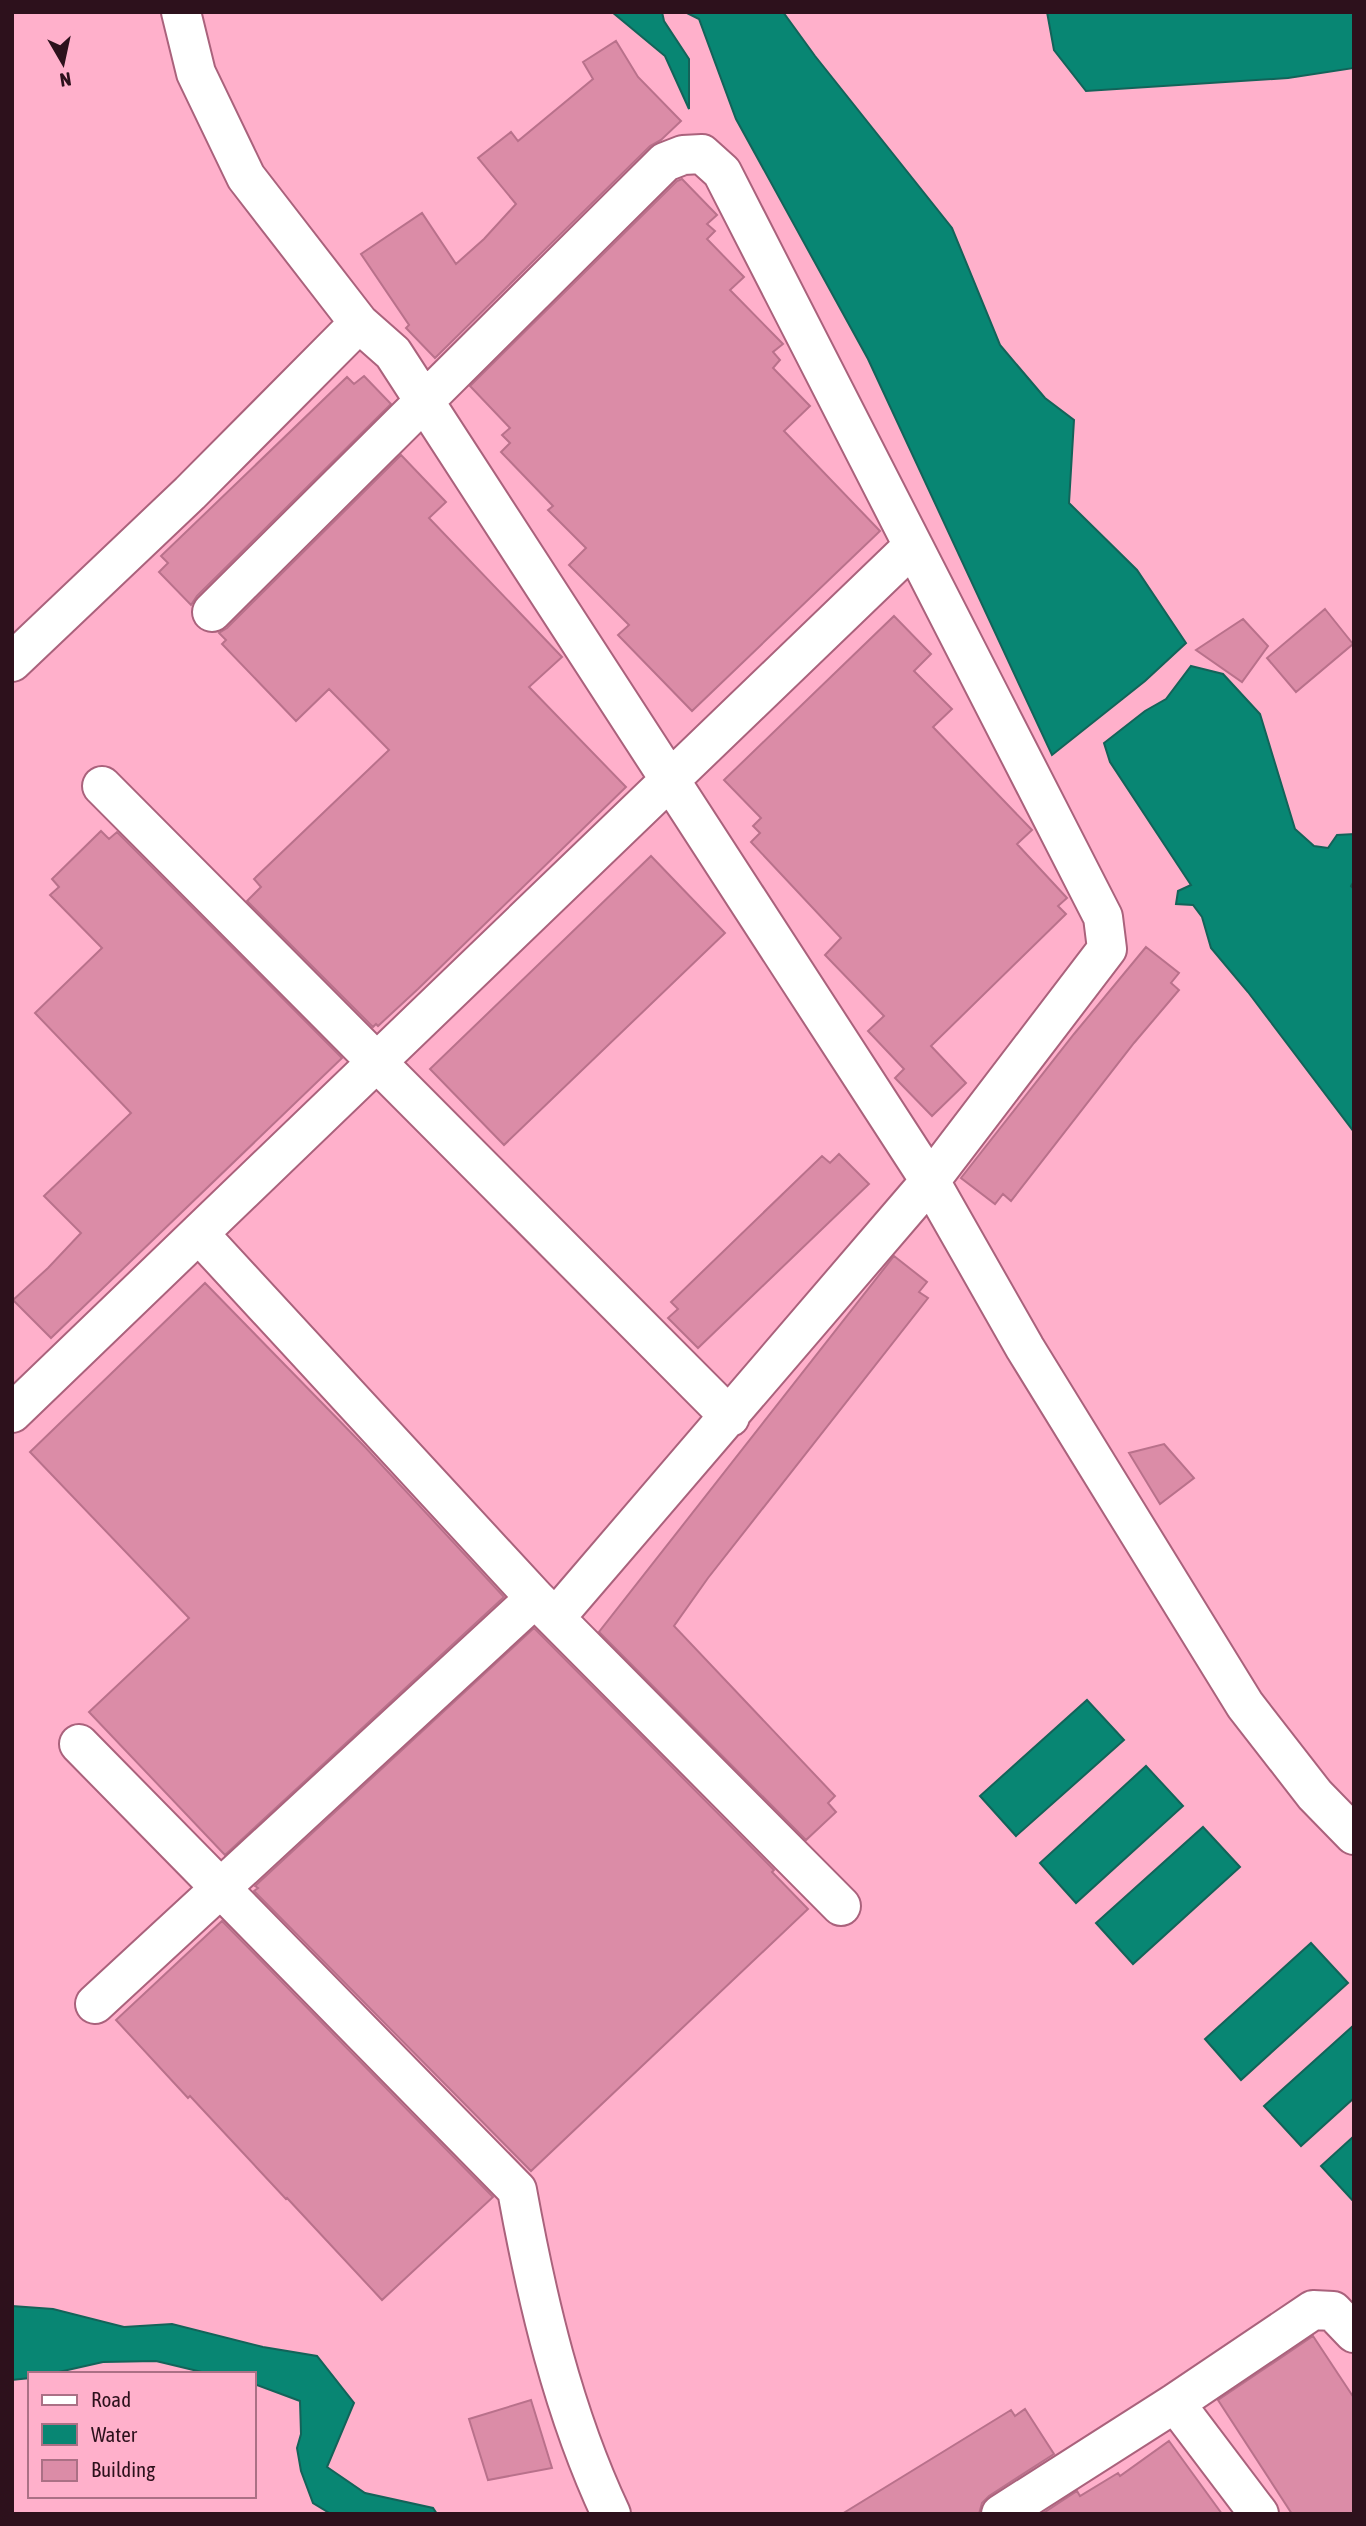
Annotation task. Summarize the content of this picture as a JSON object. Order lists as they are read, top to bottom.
{
  "legend": ["Road", "Water", "Building"],
  "north": "bottom"
}
